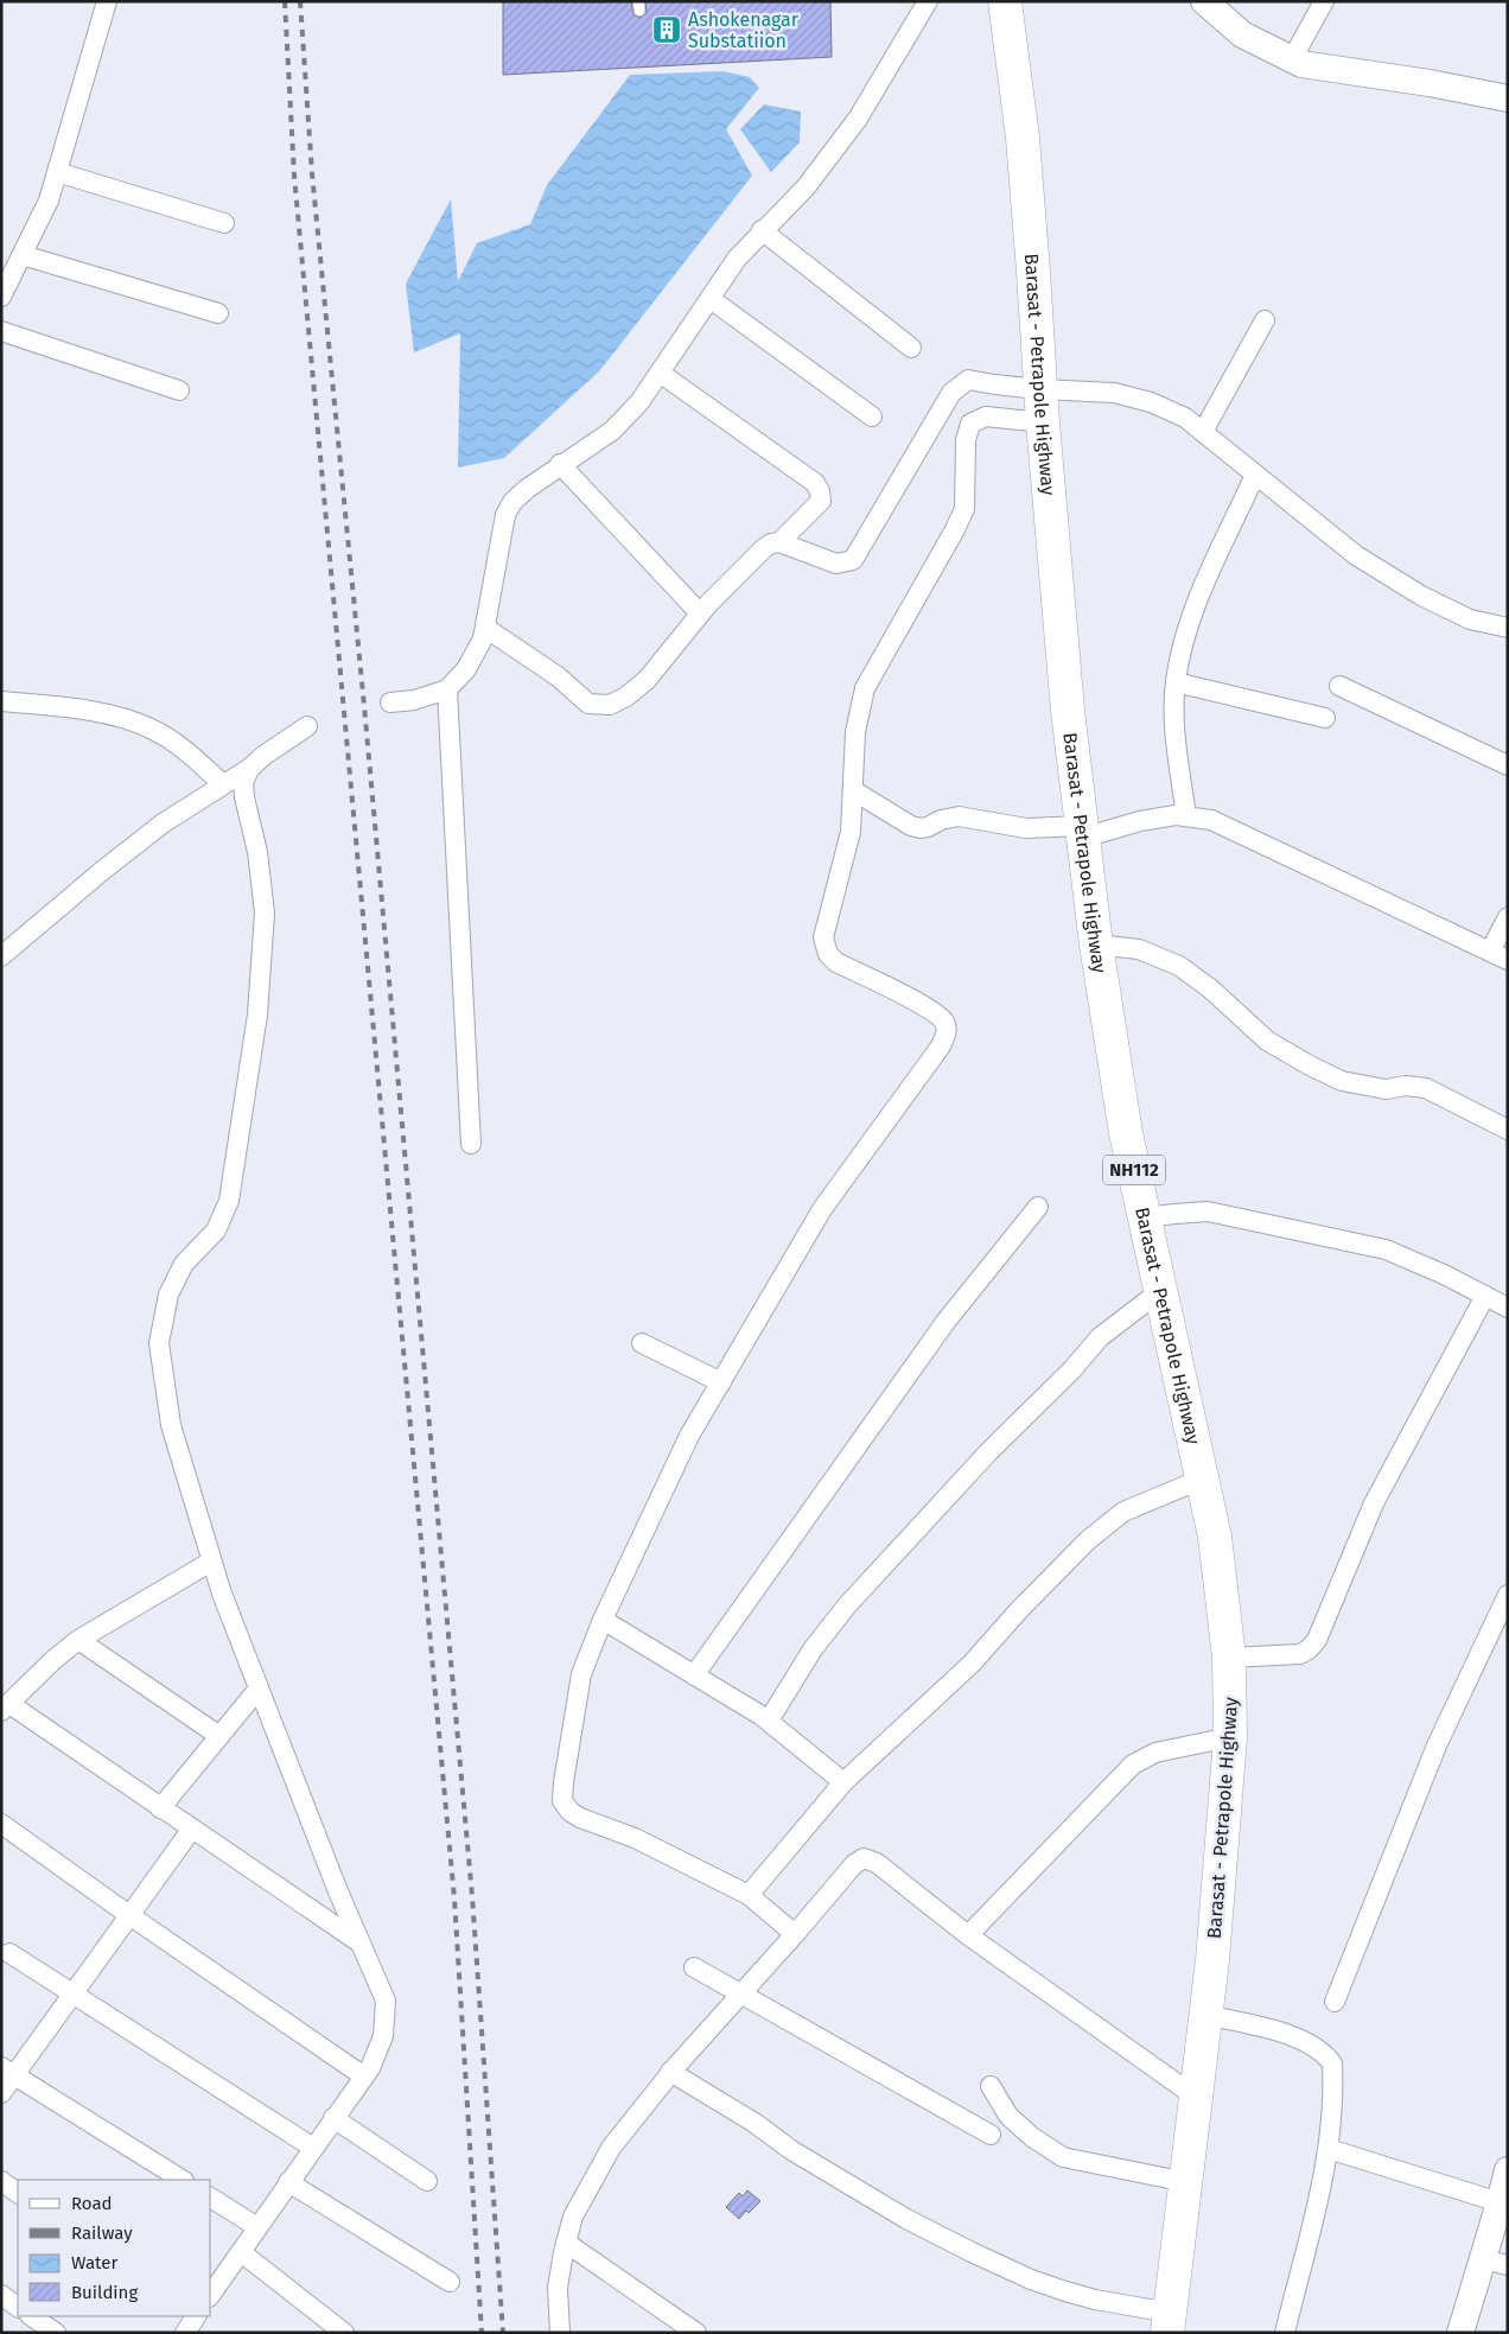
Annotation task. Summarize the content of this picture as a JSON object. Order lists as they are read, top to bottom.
{
  "streets": {
    "highway": ["Barasat - Petrapole Highway", "NH112"]
  },
  "places": {
    "building": ["Ashokenagar Substatiion"]
  },
  "legend": [
    "Road",
    "Railway",
    "Water",
    "Building"
  ]
}
